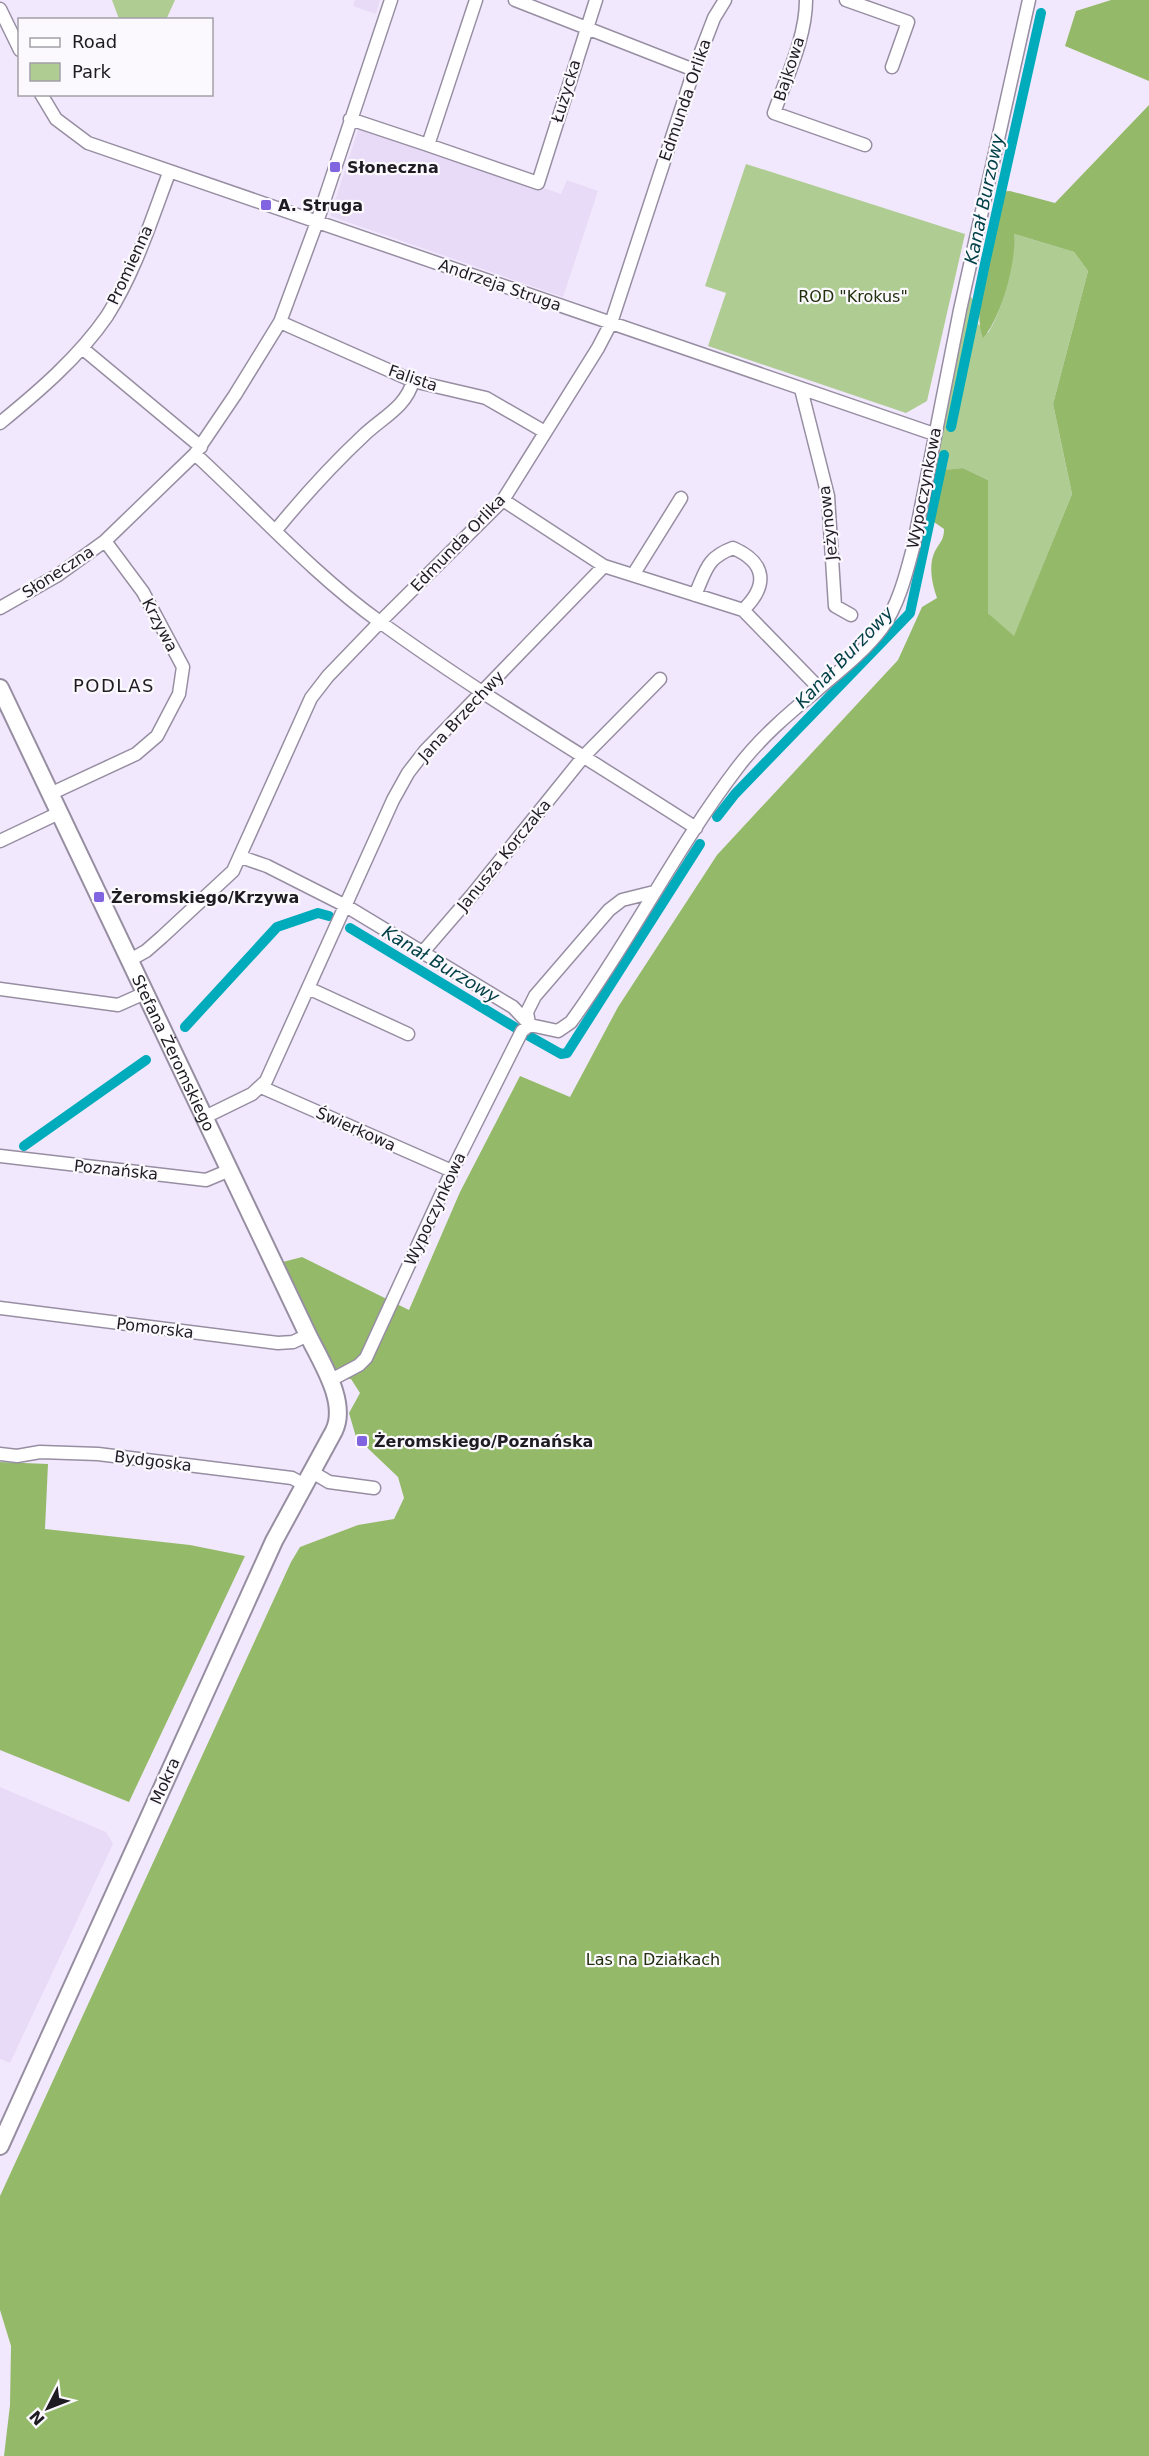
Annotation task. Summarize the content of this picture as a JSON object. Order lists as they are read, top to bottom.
{
  "streets": {
    "street": [
      "Bajkowa",
      "Łużycka",
      "Edmunda Orlika",
      "Promienna",
      "Andrzeja Struga",
      "Falista",
      "Wypoczynkowa",
      "Jeżynowa",
      "Słoneczna",
      "Krzywa",
      "Jana Brzechwy",
      "Janusza Korczaka",
      "Stefana Żeromskiego",
      "Świerkowa",
      "Poznańska",
      "Pomorska",
      "Bydgoska",
      "Mokra"
    ]
  },
  "crossings": [
    ["Edmunda Orlika", "Andrzeja Struga"],
    ["Edmunda Orlika", "Falista"],
    ["Edmunda Orlika", "Stefana Żeromskiego"],
    ["Promienna", "Andrzeja Struga"],
    ["Andrzeja Struga", "Wypoczynkowa"],
    ["Andrzeja Struga", "Jeżynowa"],
    ["Andrzeja Struga", "Słoneczna"],
    ["Falista", "Słoneczna"],
    ["Wypoczynkowa", "Stefana Żeromskiego"],
    ["Wypoczynkowa", "Świerkowa"],
    ["Słoneczna", "Krzywa"],
    ["Krzywa", "Stefana Żeromskiego"],
    ["Jana Brzechwy", "Świerkowa"],
    ["Stefana Żeromskiego", "Poznańska"],
    ["Stefana Żeromskiego", "Pomorska"],
    ["Stefana Żeromskiego", "Mokra"],
    ["Bydgoska", "Mokra"]
  ],
  "districts": ["PODLAS"],
  "water": ["Kanał Burzowy"],
  "parks": ["ROD \"Krokus\"", "Las na Działkach"],
  "places": {
    "transit": [
      "Słoneczna",
      "A. Struga",
      "Żeromskiego/Krzywa",
      "Żeromskiego/Poznańska"
    ]
  },
  "legend": ["Road", "Park"],
  "north": "bottom left"
}
